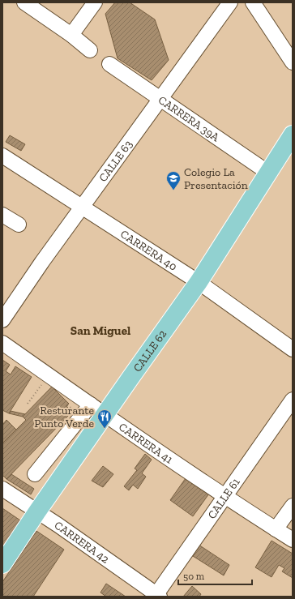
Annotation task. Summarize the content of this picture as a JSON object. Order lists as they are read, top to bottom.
{
  "streets": {
    "main road": ["CALLE 62"],
    "street": [
      "CARRERA 39A",
      "CALLE 63",
      "CARRERA 40",
      "CARRERA 41",
      "CALLE 61",
      "CARRERA 42"
    ]
  },
  "crossings": [
    ["CARRERA 39A", "CALLE 63"],
    ["CARRERA 39A", "CALLE 62"],
    ["CALLE 63", "CARRERA 40"],
    ["CARRERA 40", "CALLE 62"],
    ["CALLE 62", "CARRERA 41"],
    ["CALLE 62", "CARRERA 42"],
    ["CARRERA 41", "CALLE 61"],
    ["CALLE 61", "CARRERA 42"]
  ],
  "districts": ["San Miguel"],
  "places": {
    "school or university": ["Colegio La Presentación"],
    "restaurant": ["Resturante Punto Verde"]
  },
  "scale_bar": "50 m"
}
